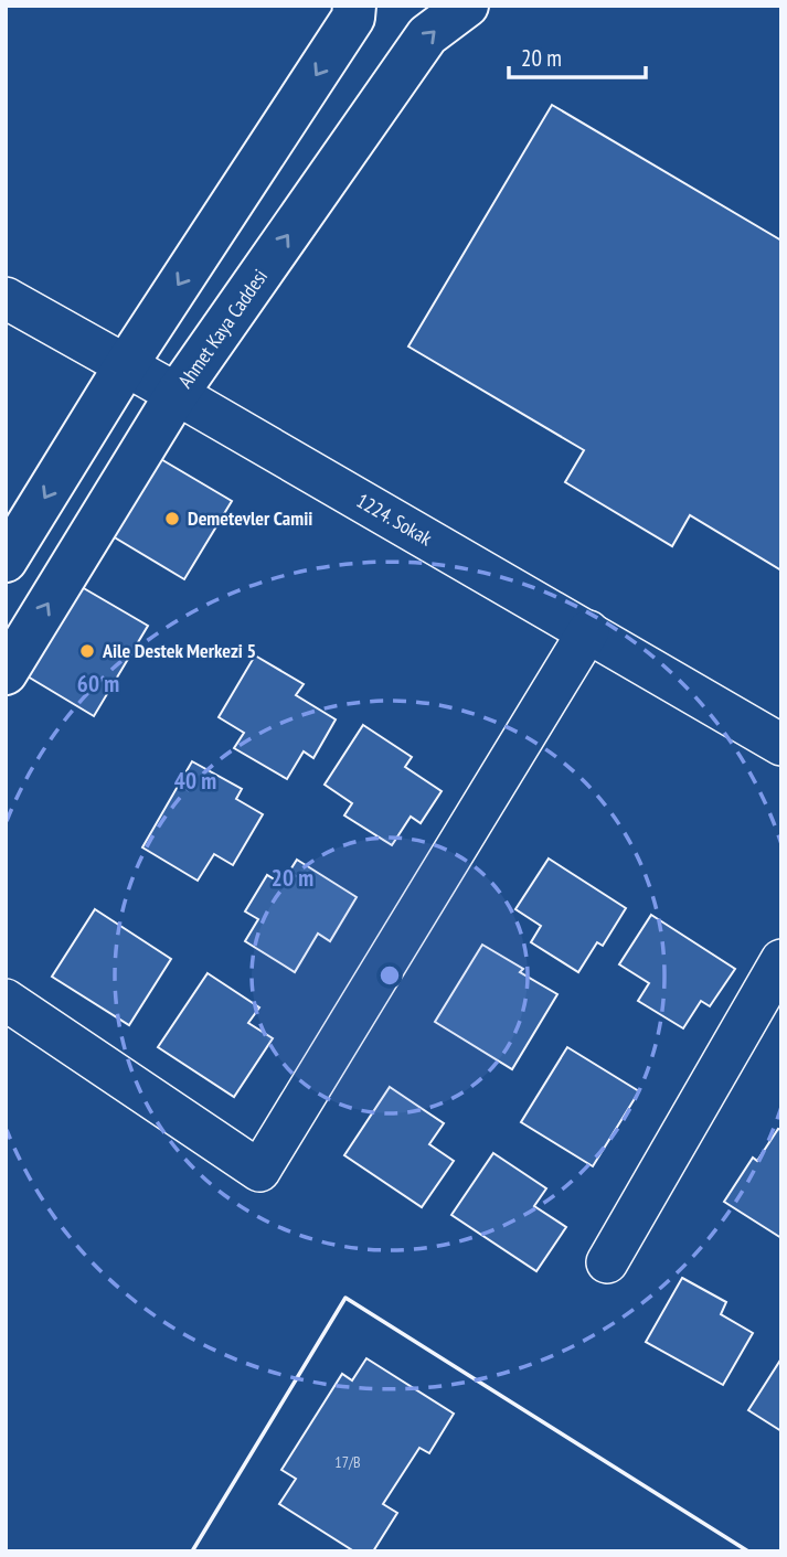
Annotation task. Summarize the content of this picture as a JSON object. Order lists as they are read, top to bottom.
{
  "streets": {
    "main road": ["Ahmet Kaya Caddesi"],
    "street": ["1224. Sokak"]
  },
  "crossings": [
    ["Ahmet Kaya Caddesi", "1224. Sokak"]
  ],
  "places": ["Demetevler Camii", "Aile Destek Merkezi 5"],
  "house_numbers": ["17/B"],
  "scale_bar": "20 m",
  "rings": ["60 m", "40 m", "20 m"]
}
